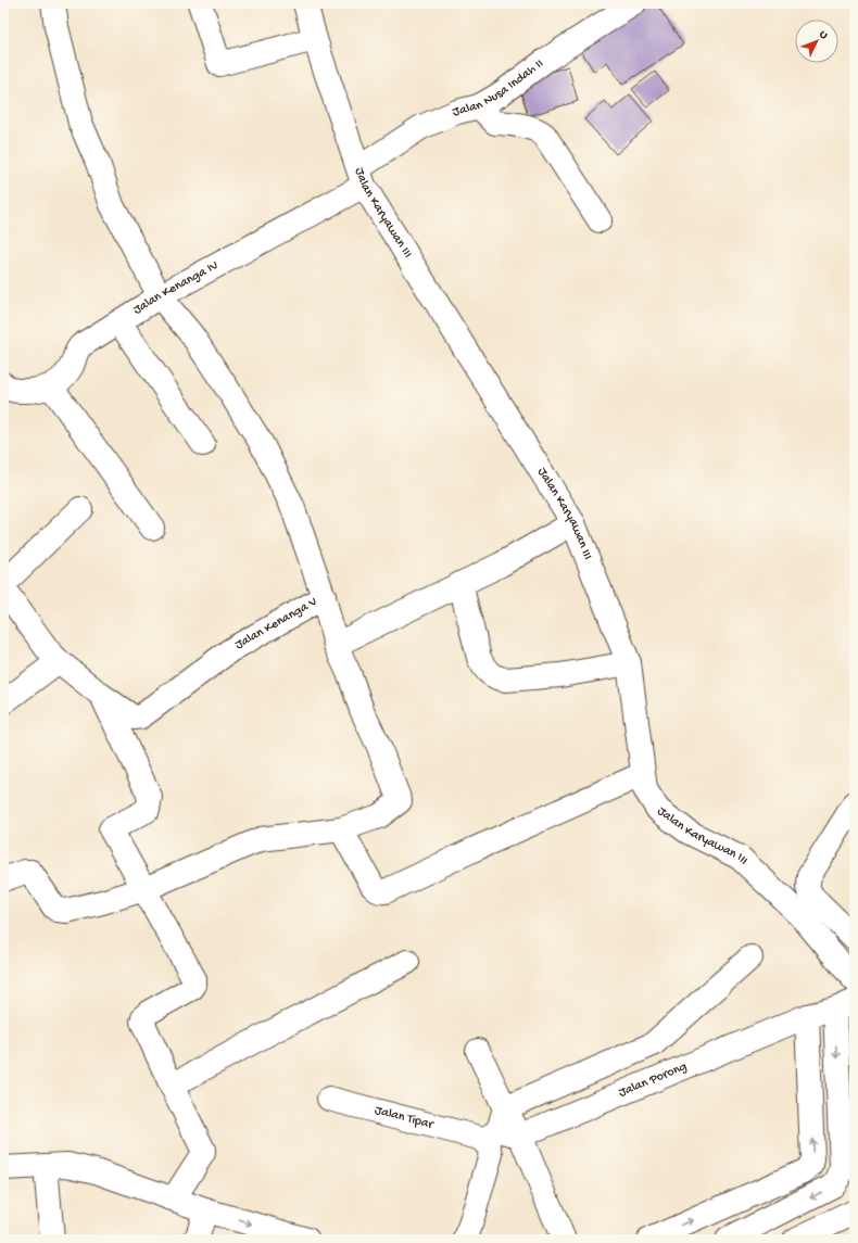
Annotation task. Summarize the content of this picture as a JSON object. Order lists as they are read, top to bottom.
{
  "streets": {
    "street": [
      "Jalan Nusa Indah II",
      "Jalan Karyawan III",
      "Jalan Kenanga IV",
      "Jalan Kenanga V",
      "Jalan Porong",
      "Jalan Tipar"
    ]
  },
  "crossings": [
    ["Jalan Nusa Indah II", "Jalan Karyawan III"],
    ["Jalan Nusa Indah II", "Jalan Kenanga IV"],
    ["Jalan Karyawan III", "Jalan Kenanga IV"],
    ["Jalan Porong", "Jalan Tipar"]
  ],
  "north": "top right"
}
